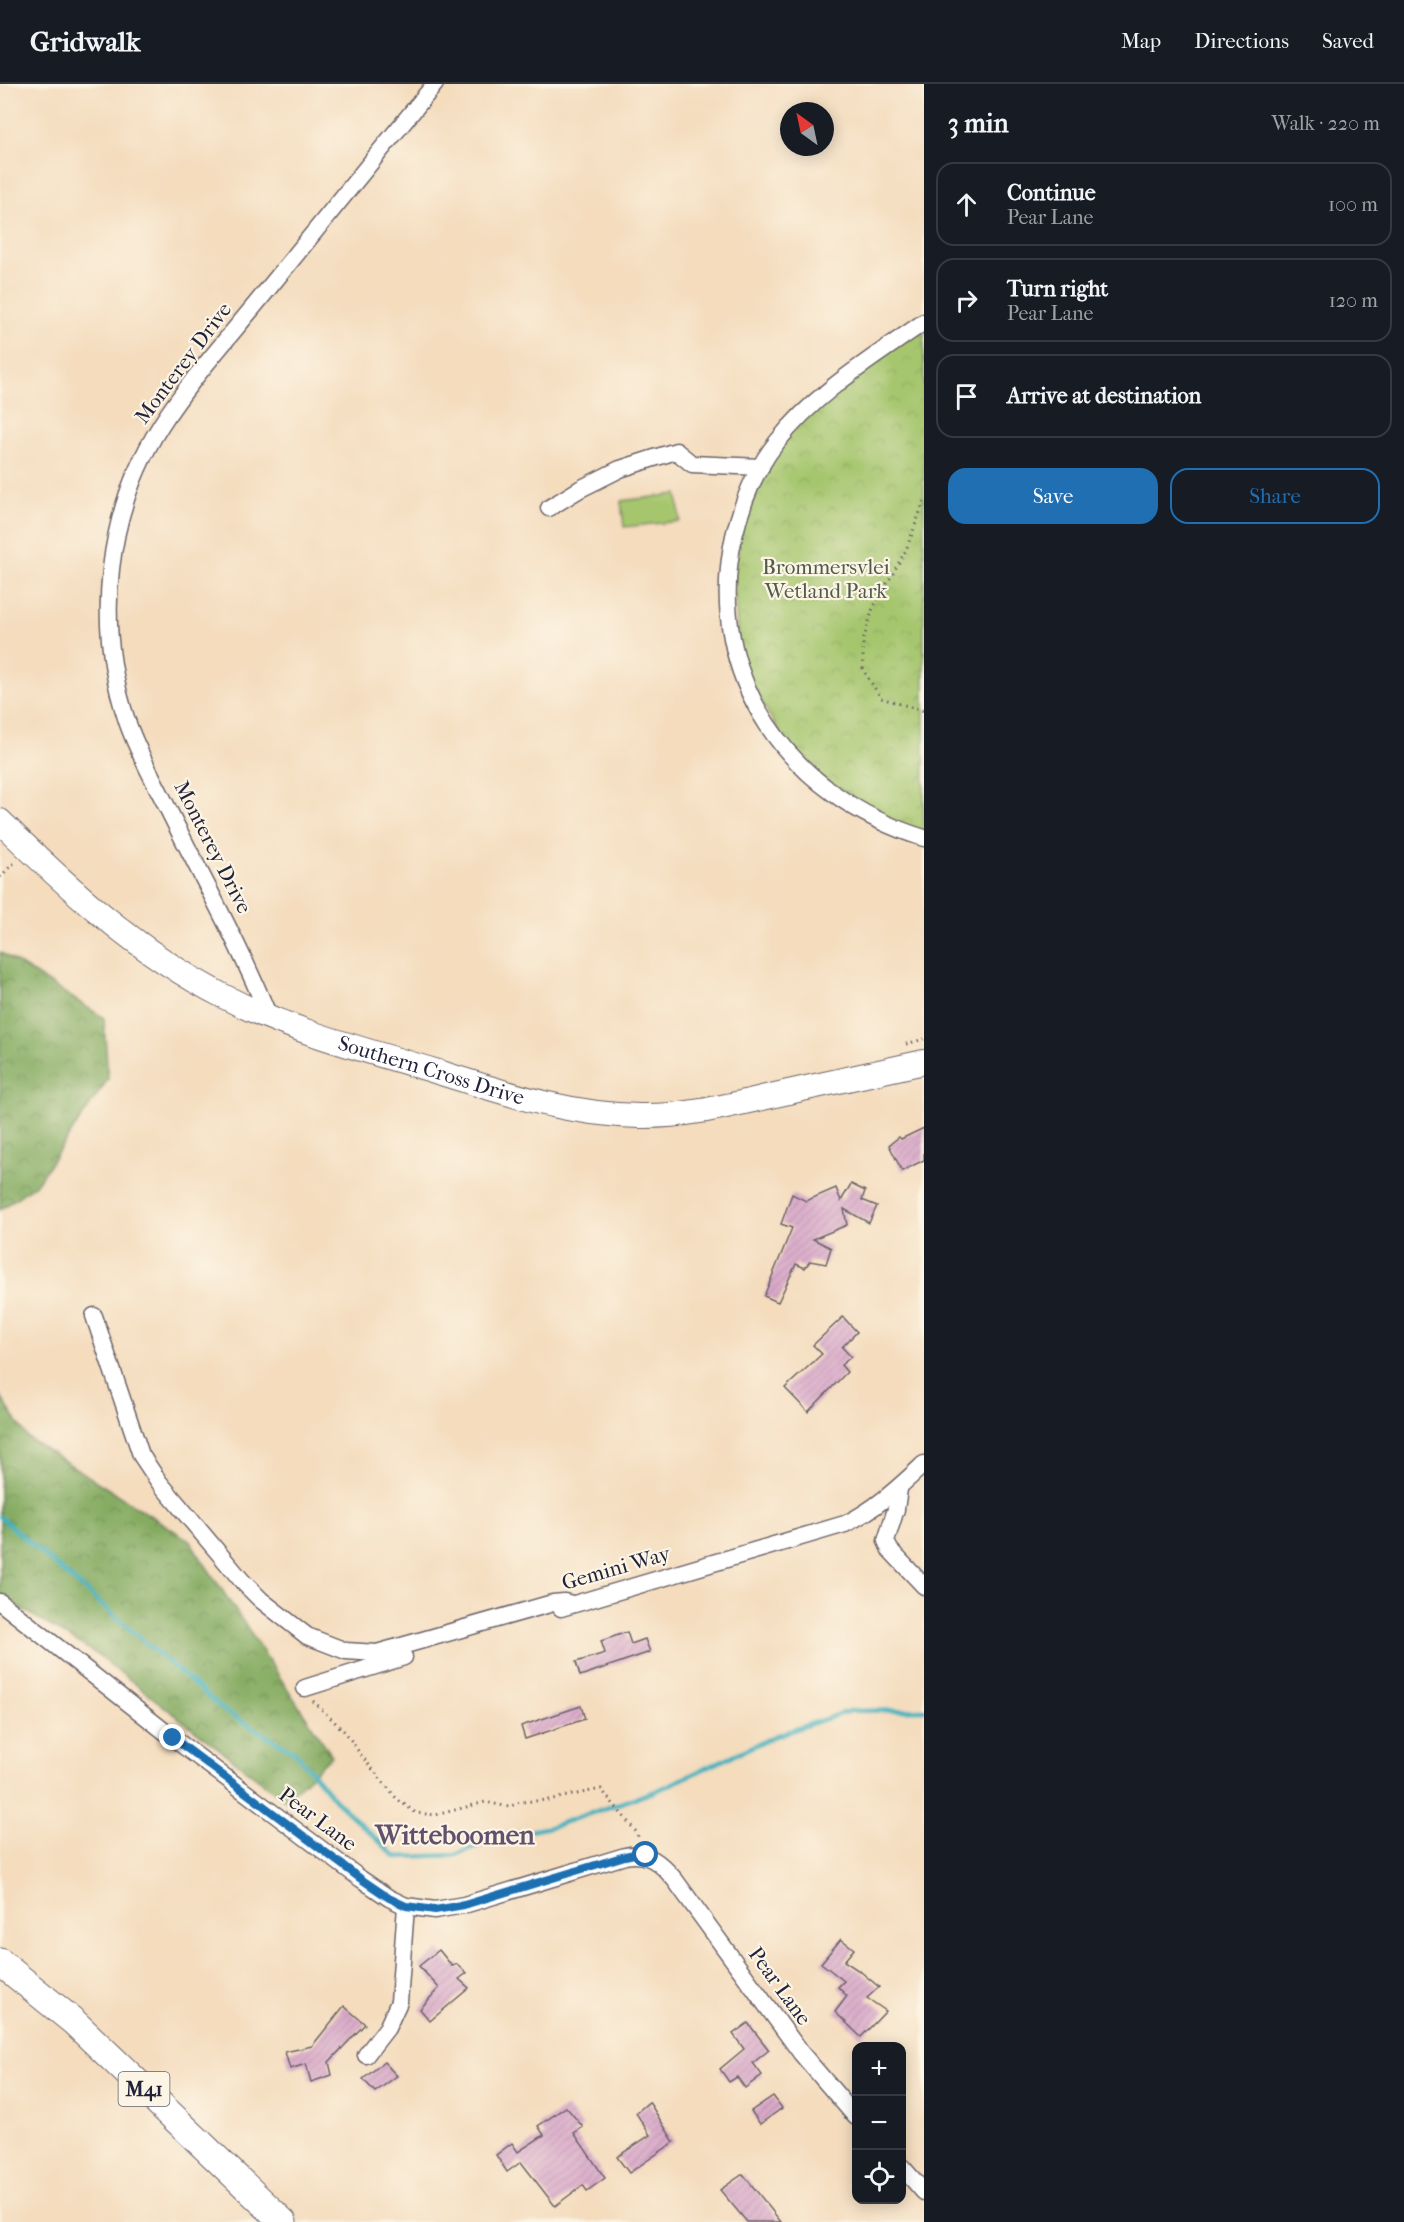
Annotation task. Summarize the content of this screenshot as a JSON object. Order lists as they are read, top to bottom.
{
  "streets": {
    "main road": ["M41"],
    "street": [
      "Monterey Drive",
      "Southern Cross Drive",
      "Gemini Way",
      "Pear Lane"
    ]
  },
  "crossings": [
    ["Monterey Drive", "Southern Cross Drive"]
  ],
  "districts": ["Witteboomen"],
  "parks": ["Brommersvlei Wetland Park"],
  "north": "top left",
  "page": {
    "header": "Gridwalk",
    "nav": ["Map", "Directions", "Saved"],
    "heading": ["3 min", "Walk · 220 m"],
    "list": [
      ["Continue", "Pear Lane", "100 m"],
      ["Turn right", "Pear Lane", "120 m"],
      "Arrive at destination"
    ],
    "buttons": ["Save", "Share"],
    "map_buttons": ["+", "−"]
  }
}
